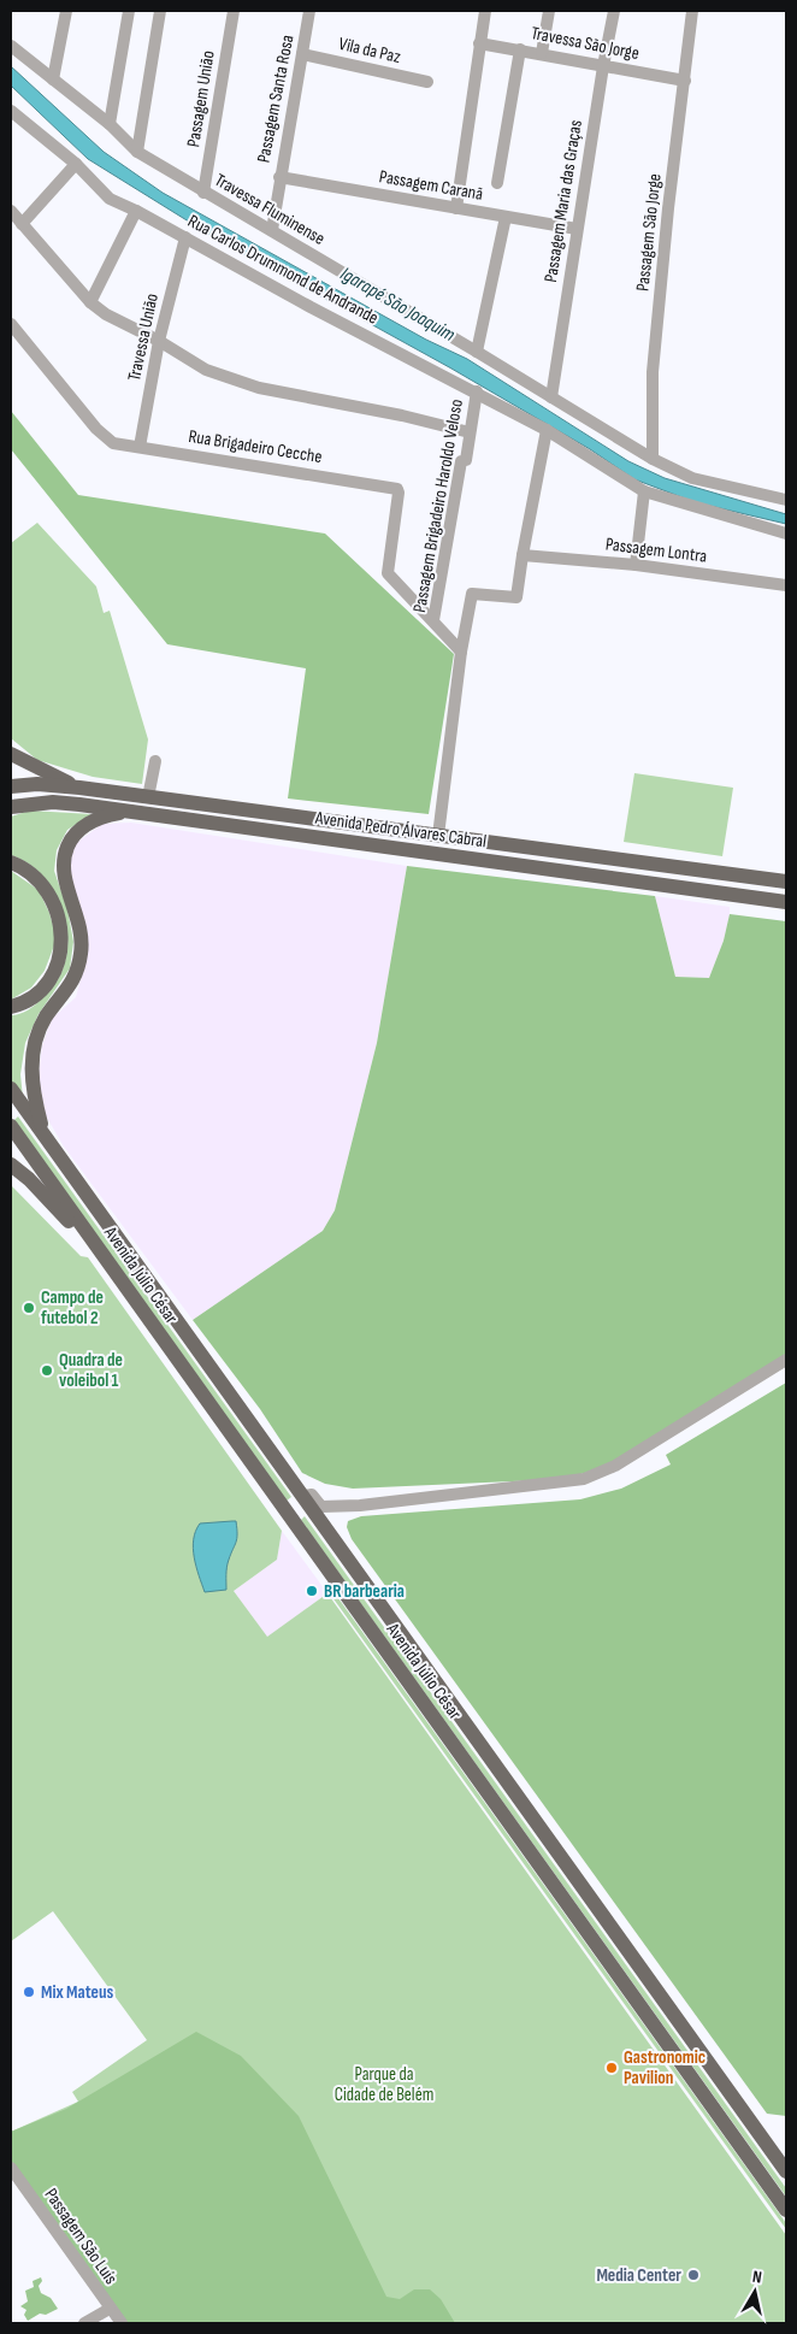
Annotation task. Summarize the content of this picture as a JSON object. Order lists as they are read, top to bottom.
{
  "streets": {
    "main road": ["Avenida Pedro Álvares Cabral", "Avenida Júlio César"],
    "street": [
      "Travessa São Jorge",
      "Vila da Paz",
      "Passagem União",
      "Passagem Santa Rosa",
      "Passagem Caranã",
      "Passagem Maria das Graças",
      "Travessa Fluminense",
      "Passagem São Jorge",
      "Rua Carlos Drummond de Andrande",
      "Travessa União",
      "Rua Brigadeiro Cecche",
      "Passagem Brigadeiro Haroldo Veloso",
      "Passagem Lontra",
      "Passagem São Luís"
    ]
  },
  "crossings": [
    ["Travessa São Jorge", "Passagem Maria das Graças"],
    ["Travessa São Jorge", "Passagem São Jorge"],
    ["Vila da Paz", "Passagem Santa Rosa"],
    ["Passagem União", "Travessa Fluminense"],
    ["Passagem Santa Rosa", "Passagem Caranã"],
    ["Passagem Santa Rosa", "Travessa Fluminense"],
    ["Passagem Caranã", "Passagem Maria das Graças"],
    ["Passagem Maria das Graças", "Travessa Fluminense"],
    ["Travessa Fluminense", "Passagem São Jorge"],
    ["Rua Carlos Drummond de Andrande", "Travessa União"],
    ["Rua Carlos Drummond de Andrande", "Passagem Brigadeiro Haroldo Veloso"],
    ["Travessa União", "Rua Brigadeiro Cecche"],
    ["Rua Brigadeiro Cecche", "Passagem Brigadeiro Haroldo Veloso"]
  ],
  "water": ["Igarapé São Joaquim"],
  "parks": ["Parque da Cidade de Belém"],
  "places": [
    "Campo de futebol 2",
    "Quadra de voleibol 1",
    "BR barbearia",
    "Mix Mateus",
    "Gastronomic Pavilion",
    "Media Center"
  ],
  "north": "top"
}
